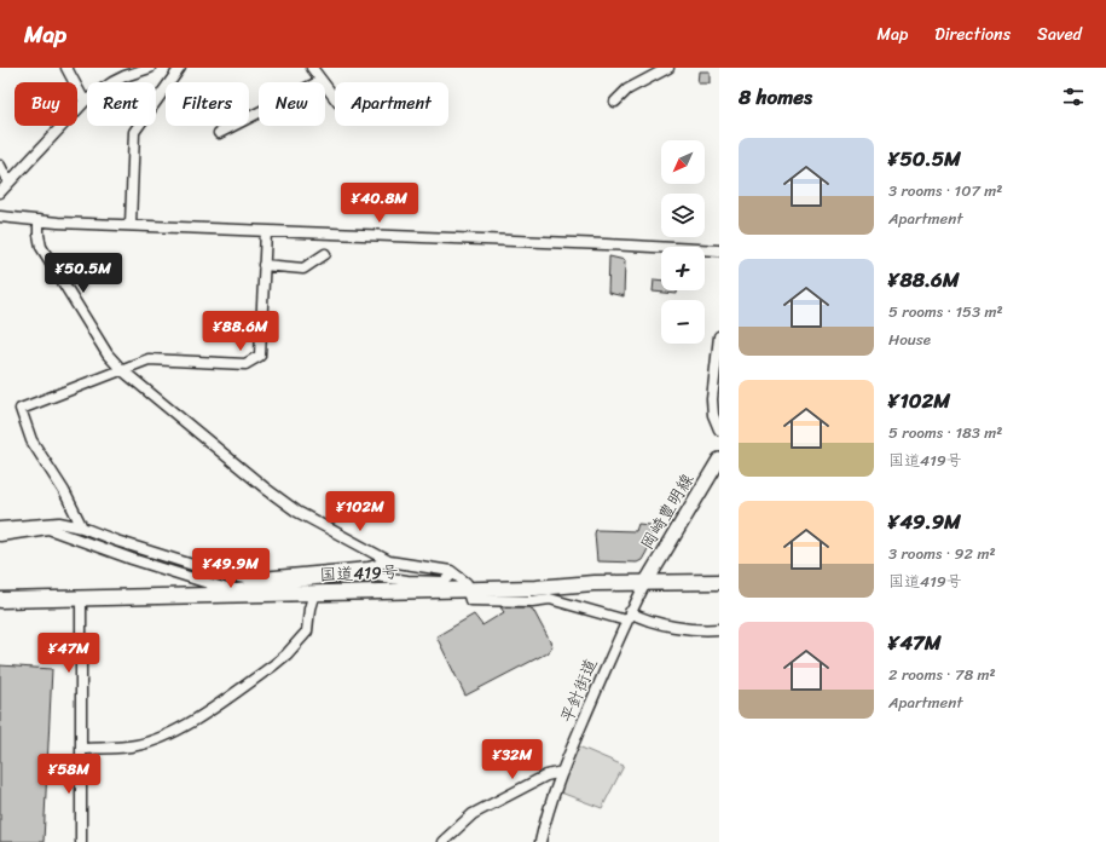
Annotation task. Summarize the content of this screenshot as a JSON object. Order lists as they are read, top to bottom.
{
  "streets": {
    "highway": ["国道419号"],
    "main road": ["岡崎豊明線"],
    "street": ["平針街道"]
  },
  "crossings": [
    ["岡崎豊明線", "国道419号"],
    ["岡崎豊明線", "平針街道"],
    ["国道419号", "平針街道"]
  ],
  "north": "bottom left",
  "page": {
    "header": "Map",
    "nav": ["Map", "Directions", "Saved"],
    "heading": "8 homes",
    "chip": [
      "Buy",
      "Rent",
      "Filters",
      "New",
      "Apartment"
    ],
    "list": [
      {
        "name": "¥50.5M",
        "note": "3 rooms · 107 m² · Apartment"
      },
      {
        "name": "¥88.6M",
        "note": "5 rooms · 153 m² · House"
      },
      {
        "name": "¥102M",
        "note": "5 rooms · 183 m² · 国道419号"
      },
      {
        "name": "¥49.9M",
        "note": "3 rooms · 92 m² · 国道419号"
      },
      {
        "name": "¥47M",
        "note": "2 rooms · 78 m² · Apartment"
      }
    ],
    "map_buttons": ["+", "−"],
    "price": [
      "¥40.8M",
      "¥50.5M",
      "¥88.6M",
      "¥102M",
      "¥49.9M",
      "¥47M",
      "¥32M",
      "¥58M"
    ]
  }
}
